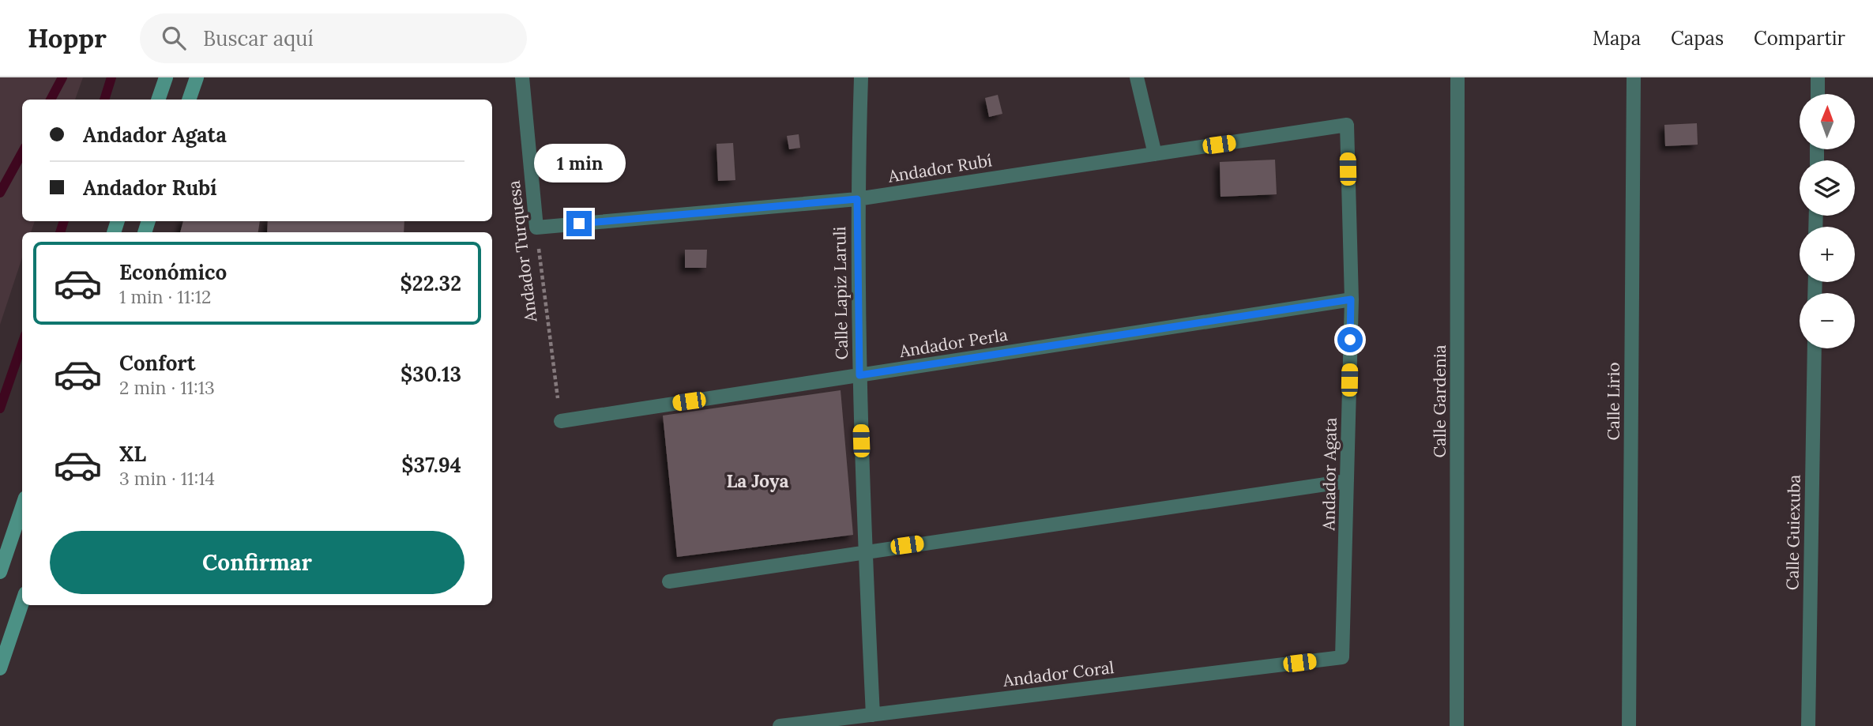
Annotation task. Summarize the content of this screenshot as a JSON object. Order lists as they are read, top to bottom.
{
  "streets": {
    "street": [
      "Andador Rubí",
      "Andador Turquesa",
      "Calle Lapiz Laruli",
      "Andador Perla",
      "Calle Gardenia",
      "Calle Lirio",
      "Andador Agata",
      "Calle Guiexuba",
      "Andador Coral"
    ]
  },
  "crossings": [
    ["Andador Rubí", "Andador Turquesa"],
    ["Andador Rubí", "Calle Lapiz Laruli"],
    ["Andador Rubí", "Andador Agata"],
    ["Andador Turquesa", "Andador Perla"],
    ["Calle Lapiz Laruli", "Andador Perla"],
    ["Calle Lapiz Laruli", "Andador Coral"],
    ["Andador Perla", "Andador Agata"],
    ["Andador Agata", "Andador Coral"]
  ],
  "districts": ["La Joya"],
  "north": "top",
  "page": {
    "header": "Hoppr",
    "search": "Buscar aquí",
    "nav": ["Mapa", "Capas", "Compartir"],
    "map_buttons": ["+", "−"],
    "banner": ["Andador Agata", "Andador Rubí"],
    "bubble": "1 min",
    "list": [
      {
        "name": "Económico",
        "note": "1 min · 11:12",
        "value": "$22.32"
      },
      {
        "name": "Confort",
        "note": "2 min · 11:13",
        "value": "$30.13"
      },
      {
        "name": "XL",
        "note": "3 min · 11:14",
        "value": "$37.94"
      }
    ],
    "buttons": "Confirmar"
  }
}
